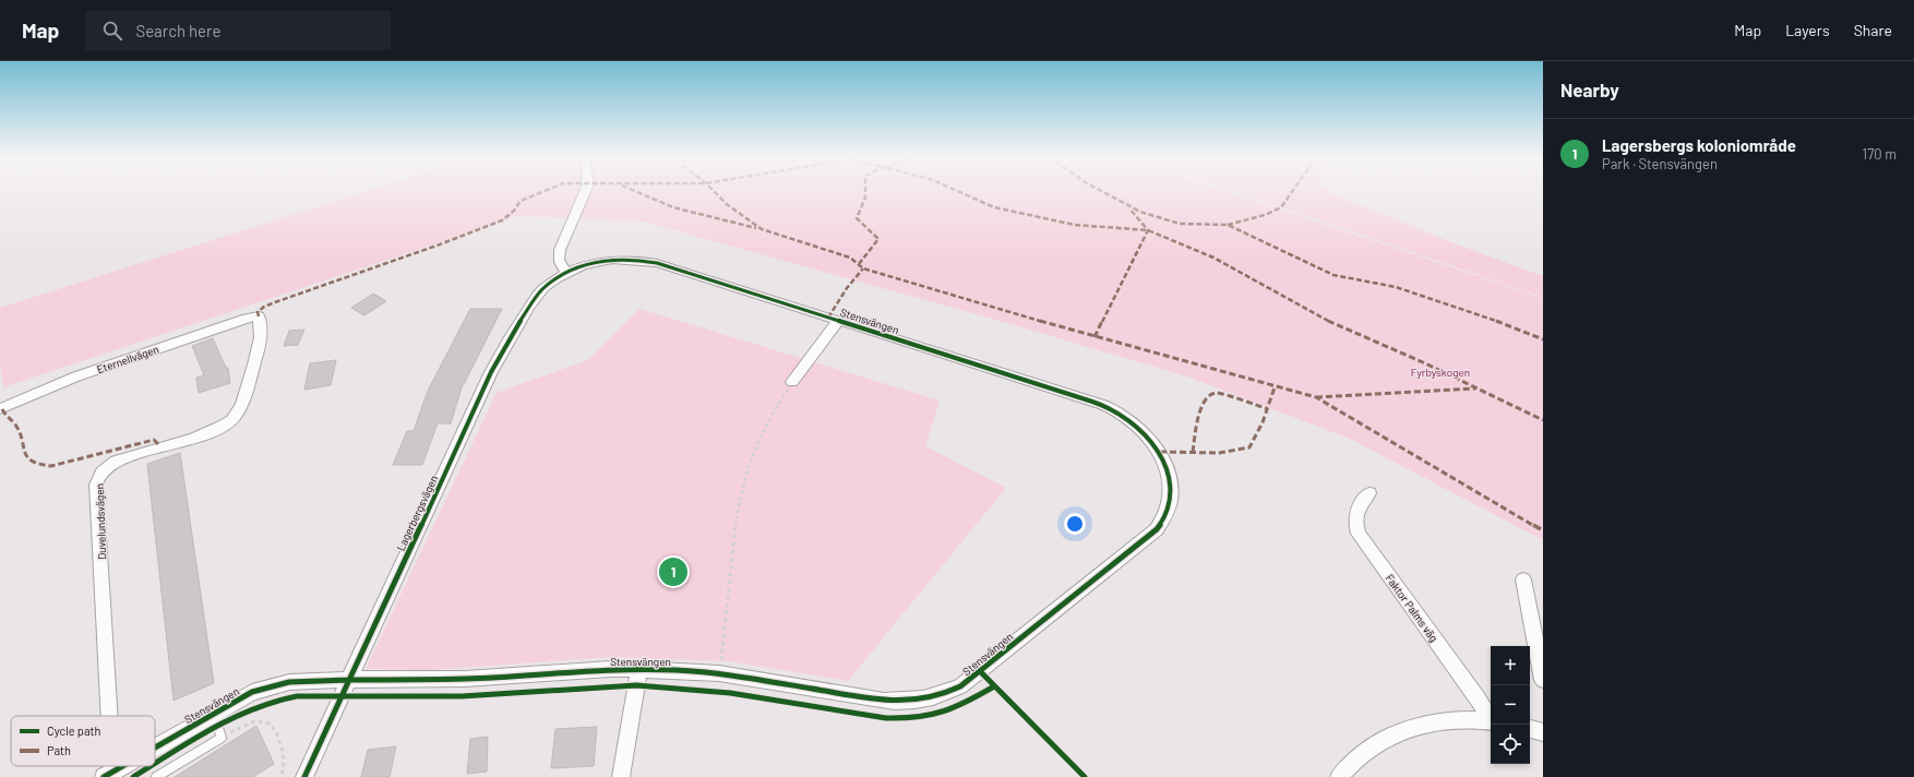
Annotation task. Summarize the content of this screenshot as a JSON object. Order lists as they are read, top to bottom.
{
  "streets": {
    "street": [
      "Stensvängen",
      "Eternellvägen",
      "Lagerbergsvägen",
      "Duvelundsvägen",
      "Faktor Palms väg"
    ]
  },
  "crossings": [
    ["Stensvängen", "Lagerbergsvägen"],
    ["Eternellvägen", "Duvelundsvägen"]
  ],
  "parks": ["Fyrbyskogen"],
  "legend": ["Cycle path", "Path"],
  "page": {
    "header": "Map",
    "search": "Search here",
    "nav": ["Map", "Layers", "Share"],
    "heading": "Nearby",
    "list": [
      {
        "mark": "1",
        "name": "Lagersbergs koloniområde",
        "note": "Park · Stensvängen",
        "value": "170 m"
      }
    ],
    "pins": "1",
    "map_buttons": ["+", "−"]
  }
}
